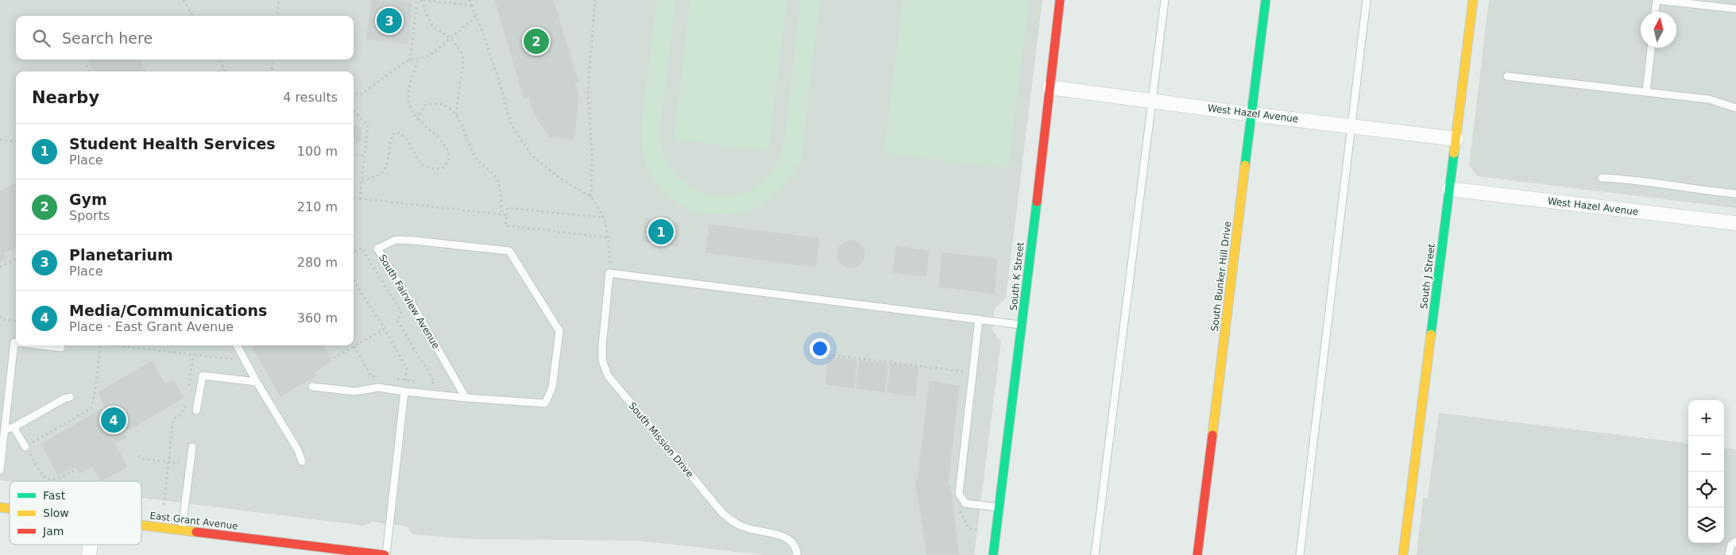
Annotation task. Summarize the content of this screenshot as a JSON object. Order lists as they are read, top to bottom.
{
  "streets": {
    "street": [
      "West Hazel Avenue",
      "South K Street",
      "South Bunker Hill Drive",
      "South J Street",
      "East Grant Avenue"
    ],
    "lane": ["South Fairview Avenue", "South Mission Drive"]
  },
  "crossings": [
    ["West Hazel Avenue", "South K Street"],
    ["West Hazel Avenue", "South Bunker Hill Drive"],
    ["West Hazel Avenue", "South J Street"]
  ],
  "legend": ["Fast", "Slow", "Jam"],
  "north": "top",
  "page": {
    "pins": [
      "3",
      "2",
      "1",
      "4"
    ],
    "search": "Search here",
    "heading": ["Nearby", "4 results"],
    "list": [
      {
        "mark": "1",
        "name": "Student Health Services",
        "note": "Place",
        "value": "100 m"
      },
      {
        "mark": "2",
        "name": "Gym",
        "note": "Sports",
        "value": "210 m"
      },
      {
        "mark": "3",
        "name": "Planetarium",
        "note": "Place",
        "value": "280 m"
      },
      {
        "mark": "4",
        "name": "Media/Communications",
        "note": "Place · East Grant Avenue",
        "value": "360 m"
      }
    ],
    "map_buttons": ["+", "−"]
  }
}
